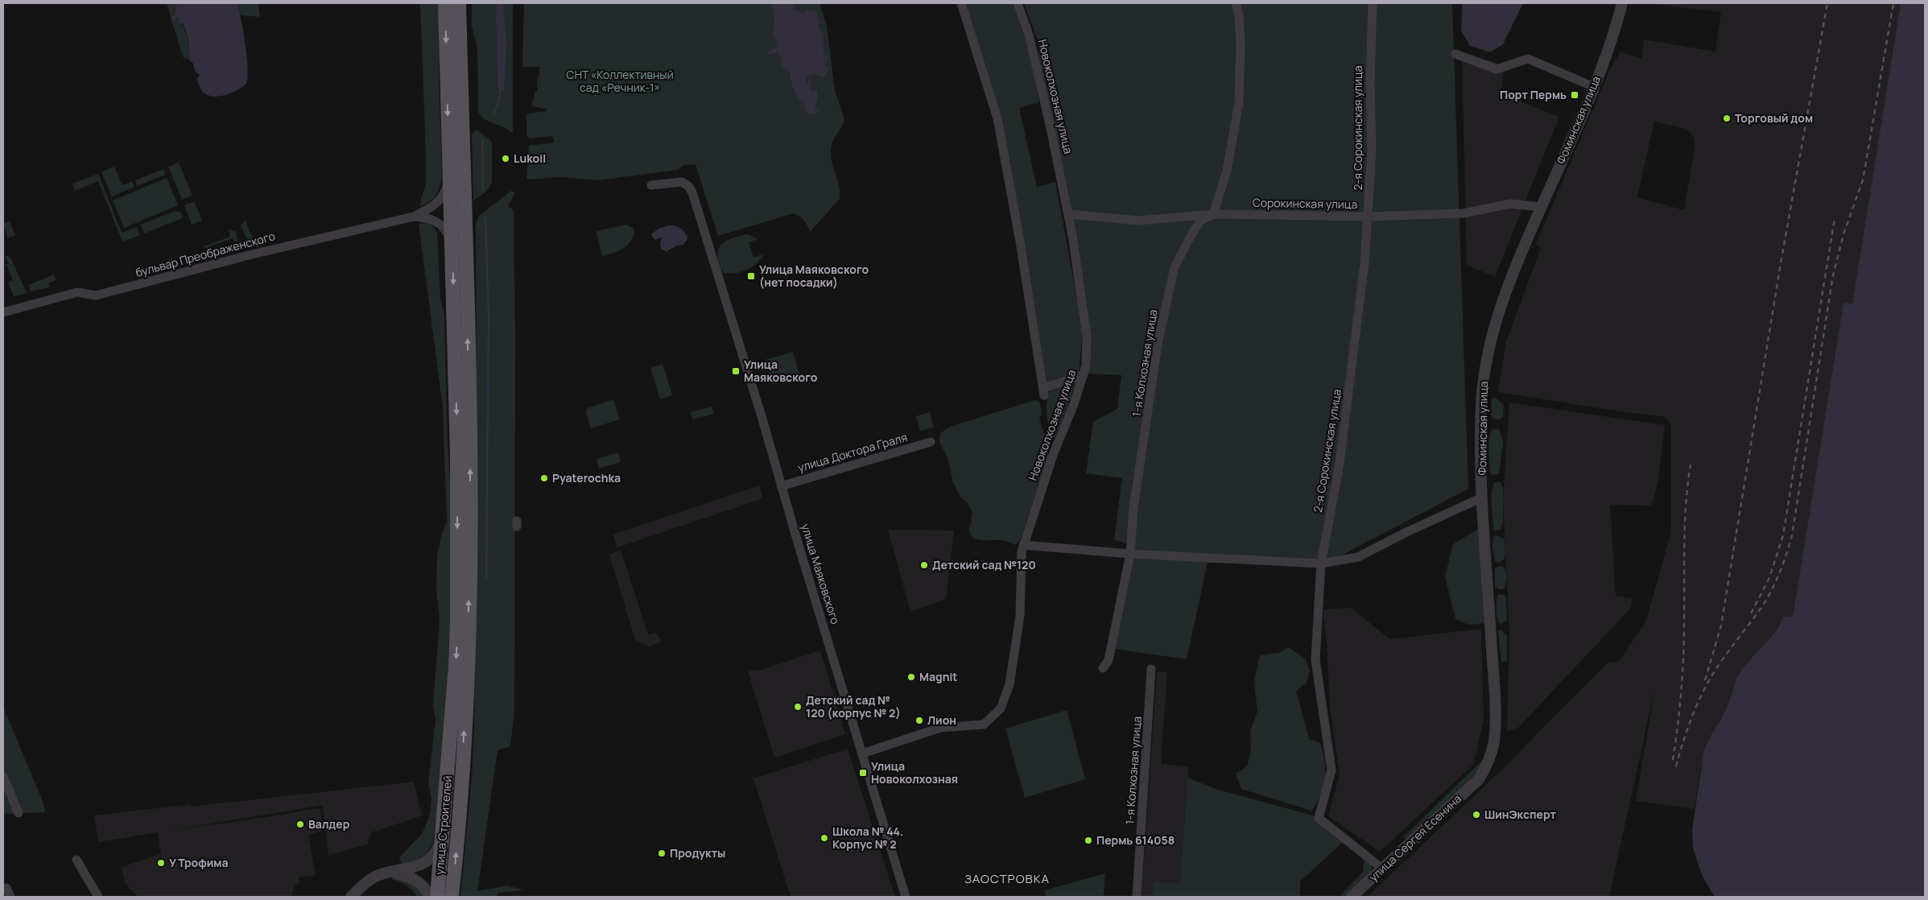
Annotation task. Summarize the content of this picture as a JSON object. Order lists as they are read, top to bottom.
{
  "streets": {
    "main road": ["улица Строителей"],
    "street": [
      "Новоколхозная улица",
      "Фоминская улица",
      "2-я Сорокинская улица",
      "Сорокинская улица",
      "бульвар Преображенского",
      "1-я Колхозная улица",
      "улица Доктора Граля",
      "улица Маяковского",
      "улица Сергея Есенина"
    ]
  },
  "crossings": [
    ["Новоколхозная улица", "Сорокинская улица"],
    ["Новоколхозная улица", "улица Маяковского"],
    ["Фоминская улица", "Сорокинская улица"],
    ["Фоминская улица", "улица Сергея Есенина"],
    ["2-я Сорокинская улица", "Сорокинская улица"],
    ["2-я Сорокинская улица", "улица Сергея Есенина"],
    ["Сорокинская улица", "1-я Колхозная улица"],
    ["улица Доктора Граля", "улица Маяковского"]
  ],
  "districts": ["ЗАОСТРОВКА"],
  "parks": ["СНТ «Коллективный сад «Речник-1»"],
  "places": {
    "transit": [
      "Порт Пермь",
      "Улица Маяковского (нет посадки)",
      "Улица Маяковского",
      "Улица Новоколхозная"
    ],
    "other": [
      "Торговый дом",
      "Lukoil",
      "Pyaterochka",
      "Детский сад №120",
      "Magnit",
      "Детский сад № 120 (корпус № 2)",
      "Лион",
      "ШинЭксперт",
      "Валдер",
      "Школа № 44. Корпус № 2",
      "Пермь 614058",
      "Продукты",
      "У Трофима"
    ]
  }
}
